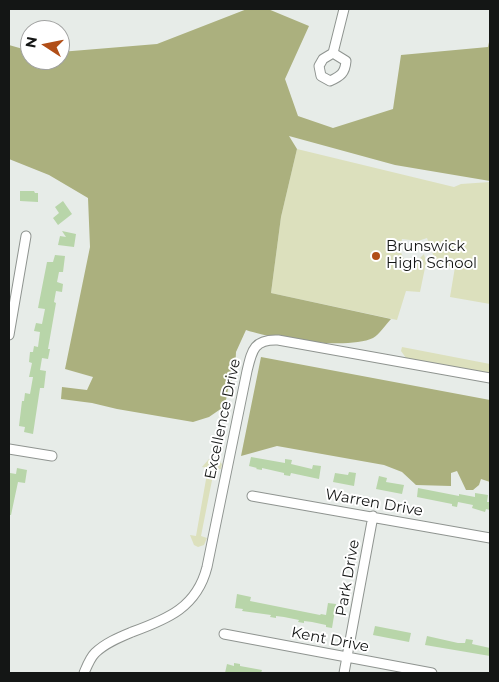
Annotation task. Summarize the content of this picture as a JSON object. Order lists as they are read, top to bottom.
{
  "streets": {
    "street": [
      "Excellence Drive",
      "Warren Drive",
      "Park Drive",
      "Kent Drive"
    ]
  },
  "crossings": [
    ["Warren Drive", "Park Drive"],
    ["Park Drive", "Kent Drive"]
  ],
  "places": ["Brunswick High School"],
  "north": "left"
}
